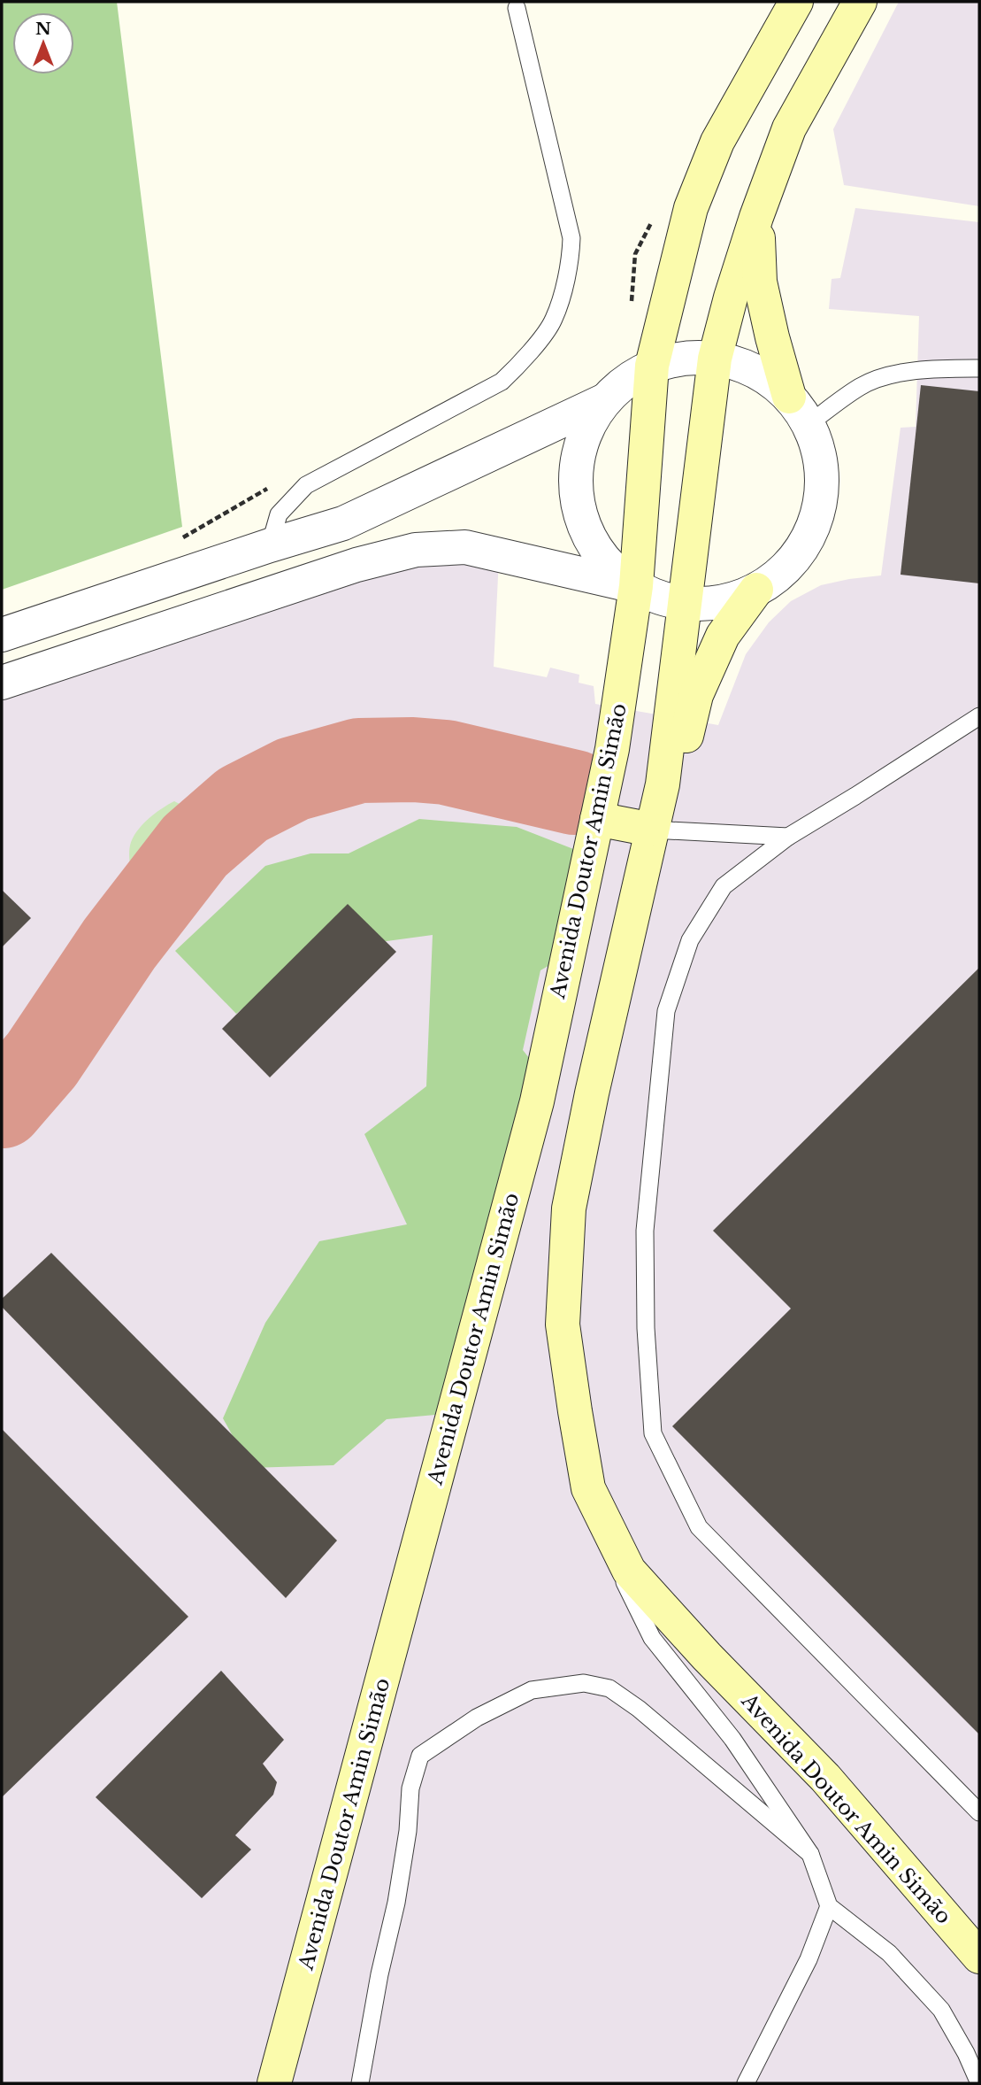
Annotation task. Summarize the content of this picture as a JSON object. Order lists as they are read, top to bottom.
{
  "streets": {
    "street": ["Avenida Doutor Amin Simão"]
  },
  "north": "top"
}
